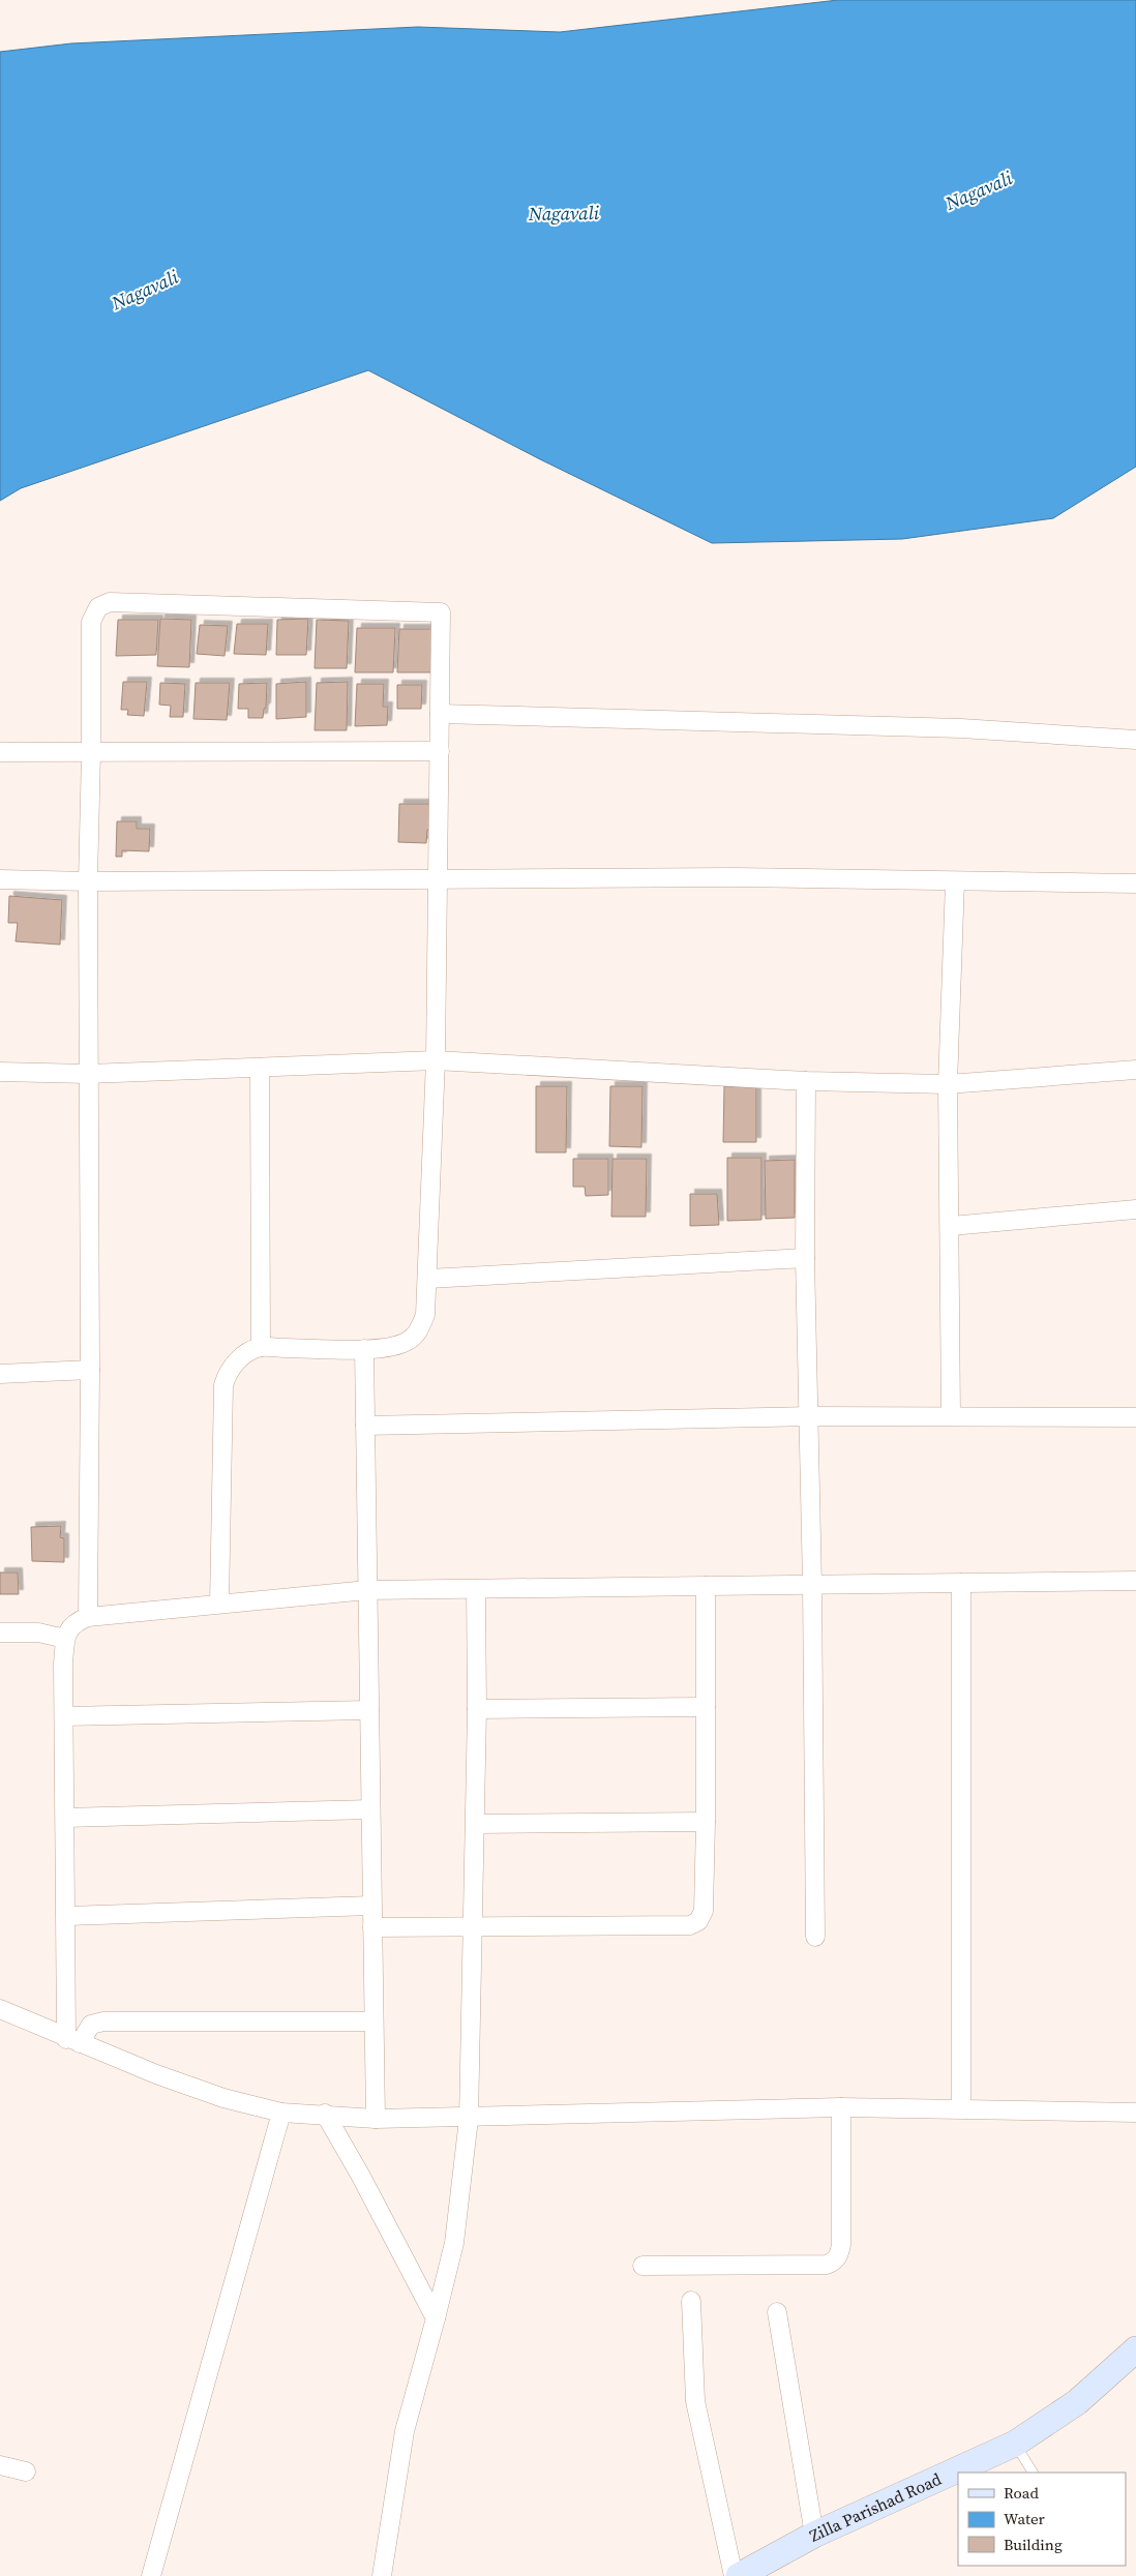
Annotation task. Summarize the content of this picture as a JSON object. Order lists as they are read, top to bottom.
{
  "streets": {
    "main road": ["Zilla Parishad Road"]
  },
  "water": ["Nagavali"],
  "legend": ["Road", "Water", "Building"]
}
